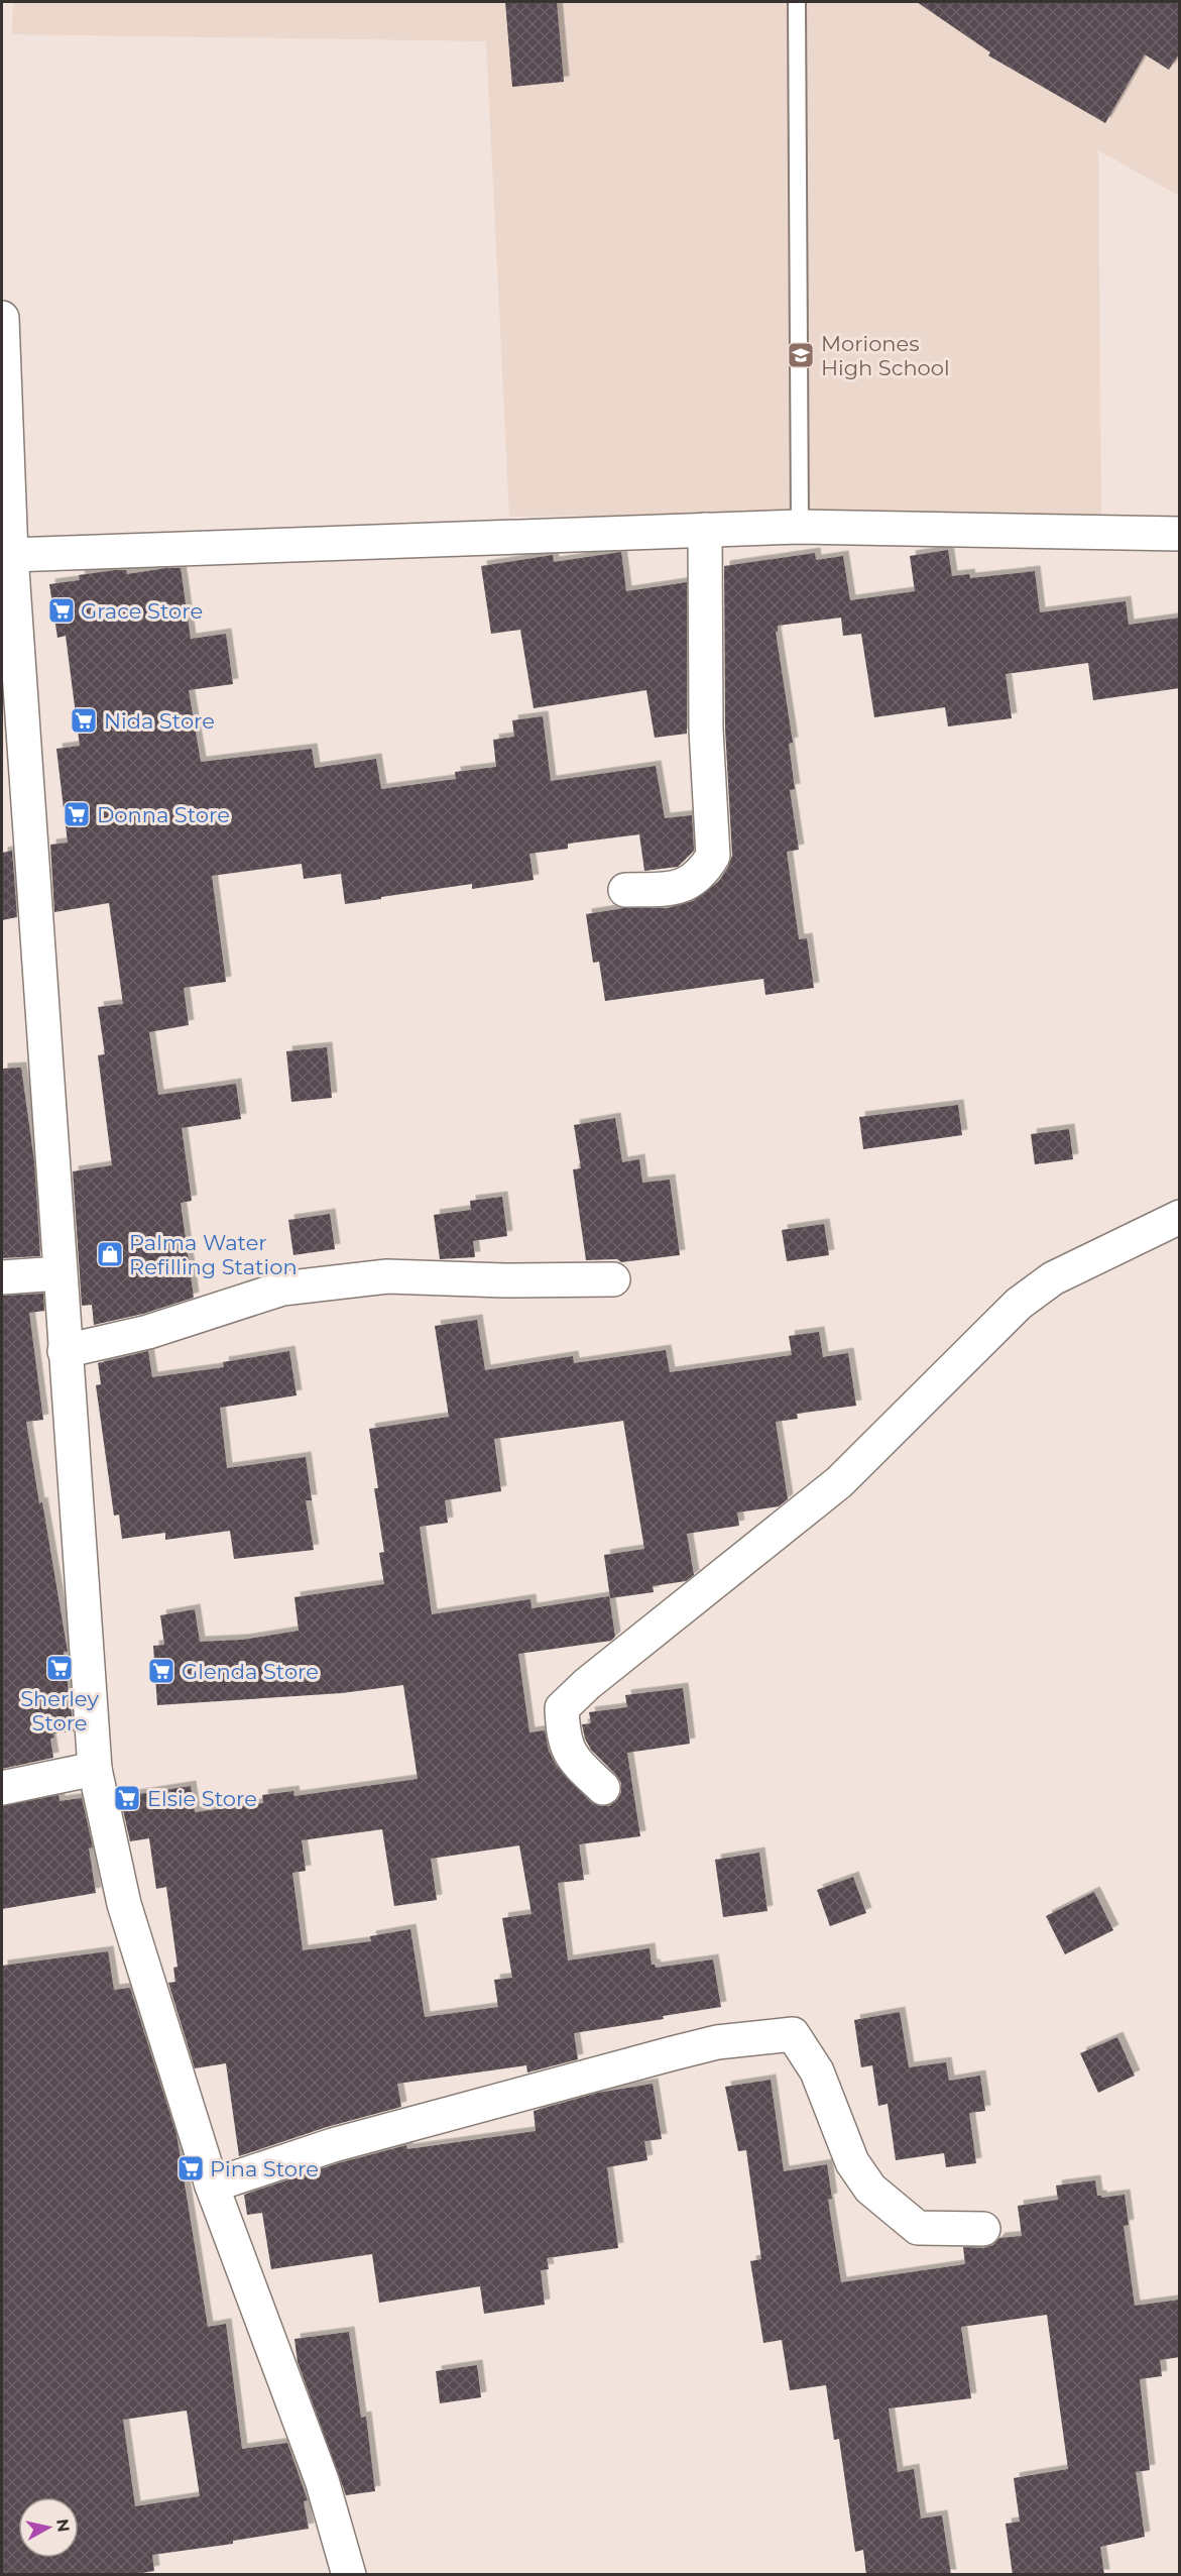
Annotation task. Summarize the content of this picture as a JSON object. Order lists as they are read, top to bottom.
{
  "places": {
    "school or university": ["Moriones High School"],
    "supermarket": [
      "Grace Store",
      "Nida Store",
      "Donna Store",
      "Sherley Store",
      "Glenda Store",
      "Elsie Store",
      "Pina Store"
    ],
    "shop": ["Palma Water Refilling Station"]
  },
  "north": "right"
}
